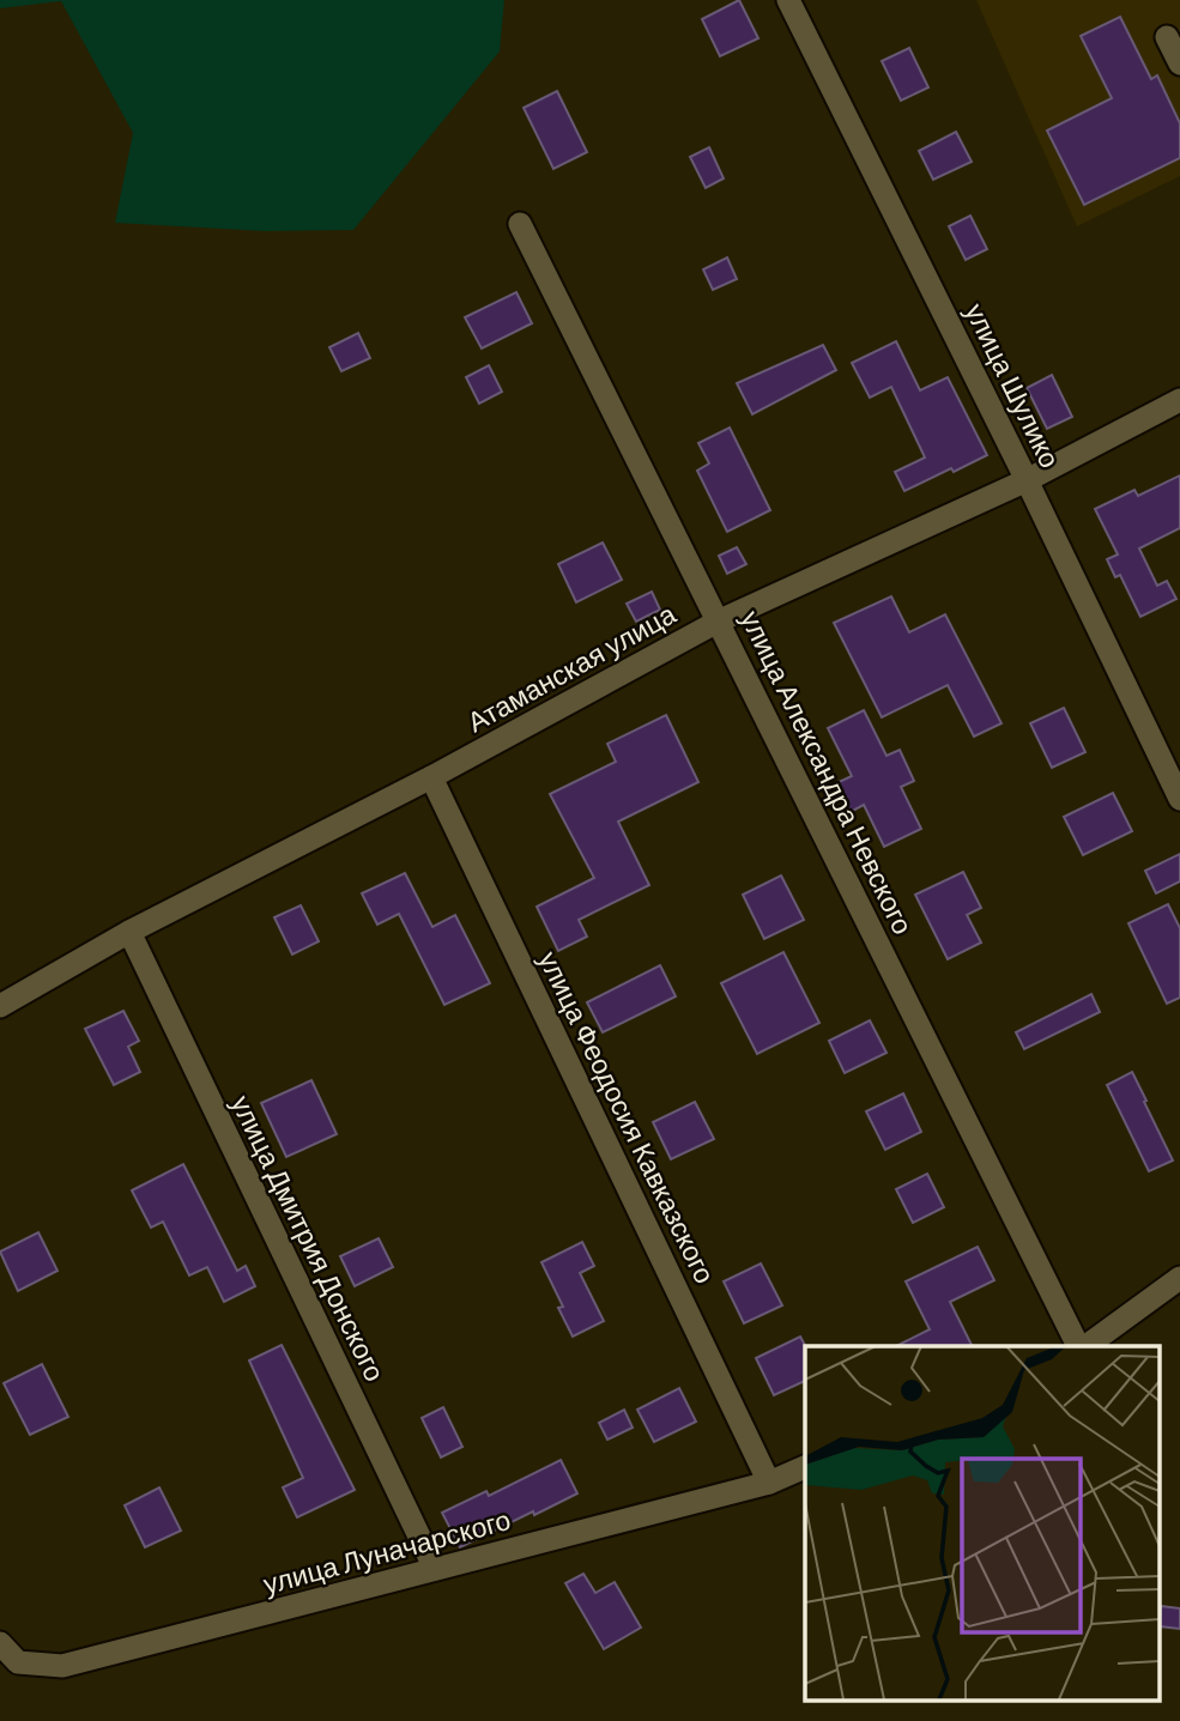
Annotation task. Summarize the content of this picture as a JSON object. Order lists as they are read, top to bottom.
{
  "streets": {
    "street": [
      "улица Шулико",
      "Атаманская улица",
      "улица Александра Невского",
      "улица Феодосия Кавказского",
      "улица Дмитрия Донского",
      "улица Луначарского"
    ]
  },
  "crossings": [
    ["улица Шулико", "Атаманская улица"],
    ["Атаманская улица", "улица Александра Невского"],
    ["Атаманская улица", "улица Феодосия Кавказского"],
    ["Атаманская улица", "улица Дмитрия Донского"],
    ["улица Феодосия Кавказского", "улица Луначарского"],
    ["улица Дмитрия Донского", "улица Луначарского"]
  ]
}
